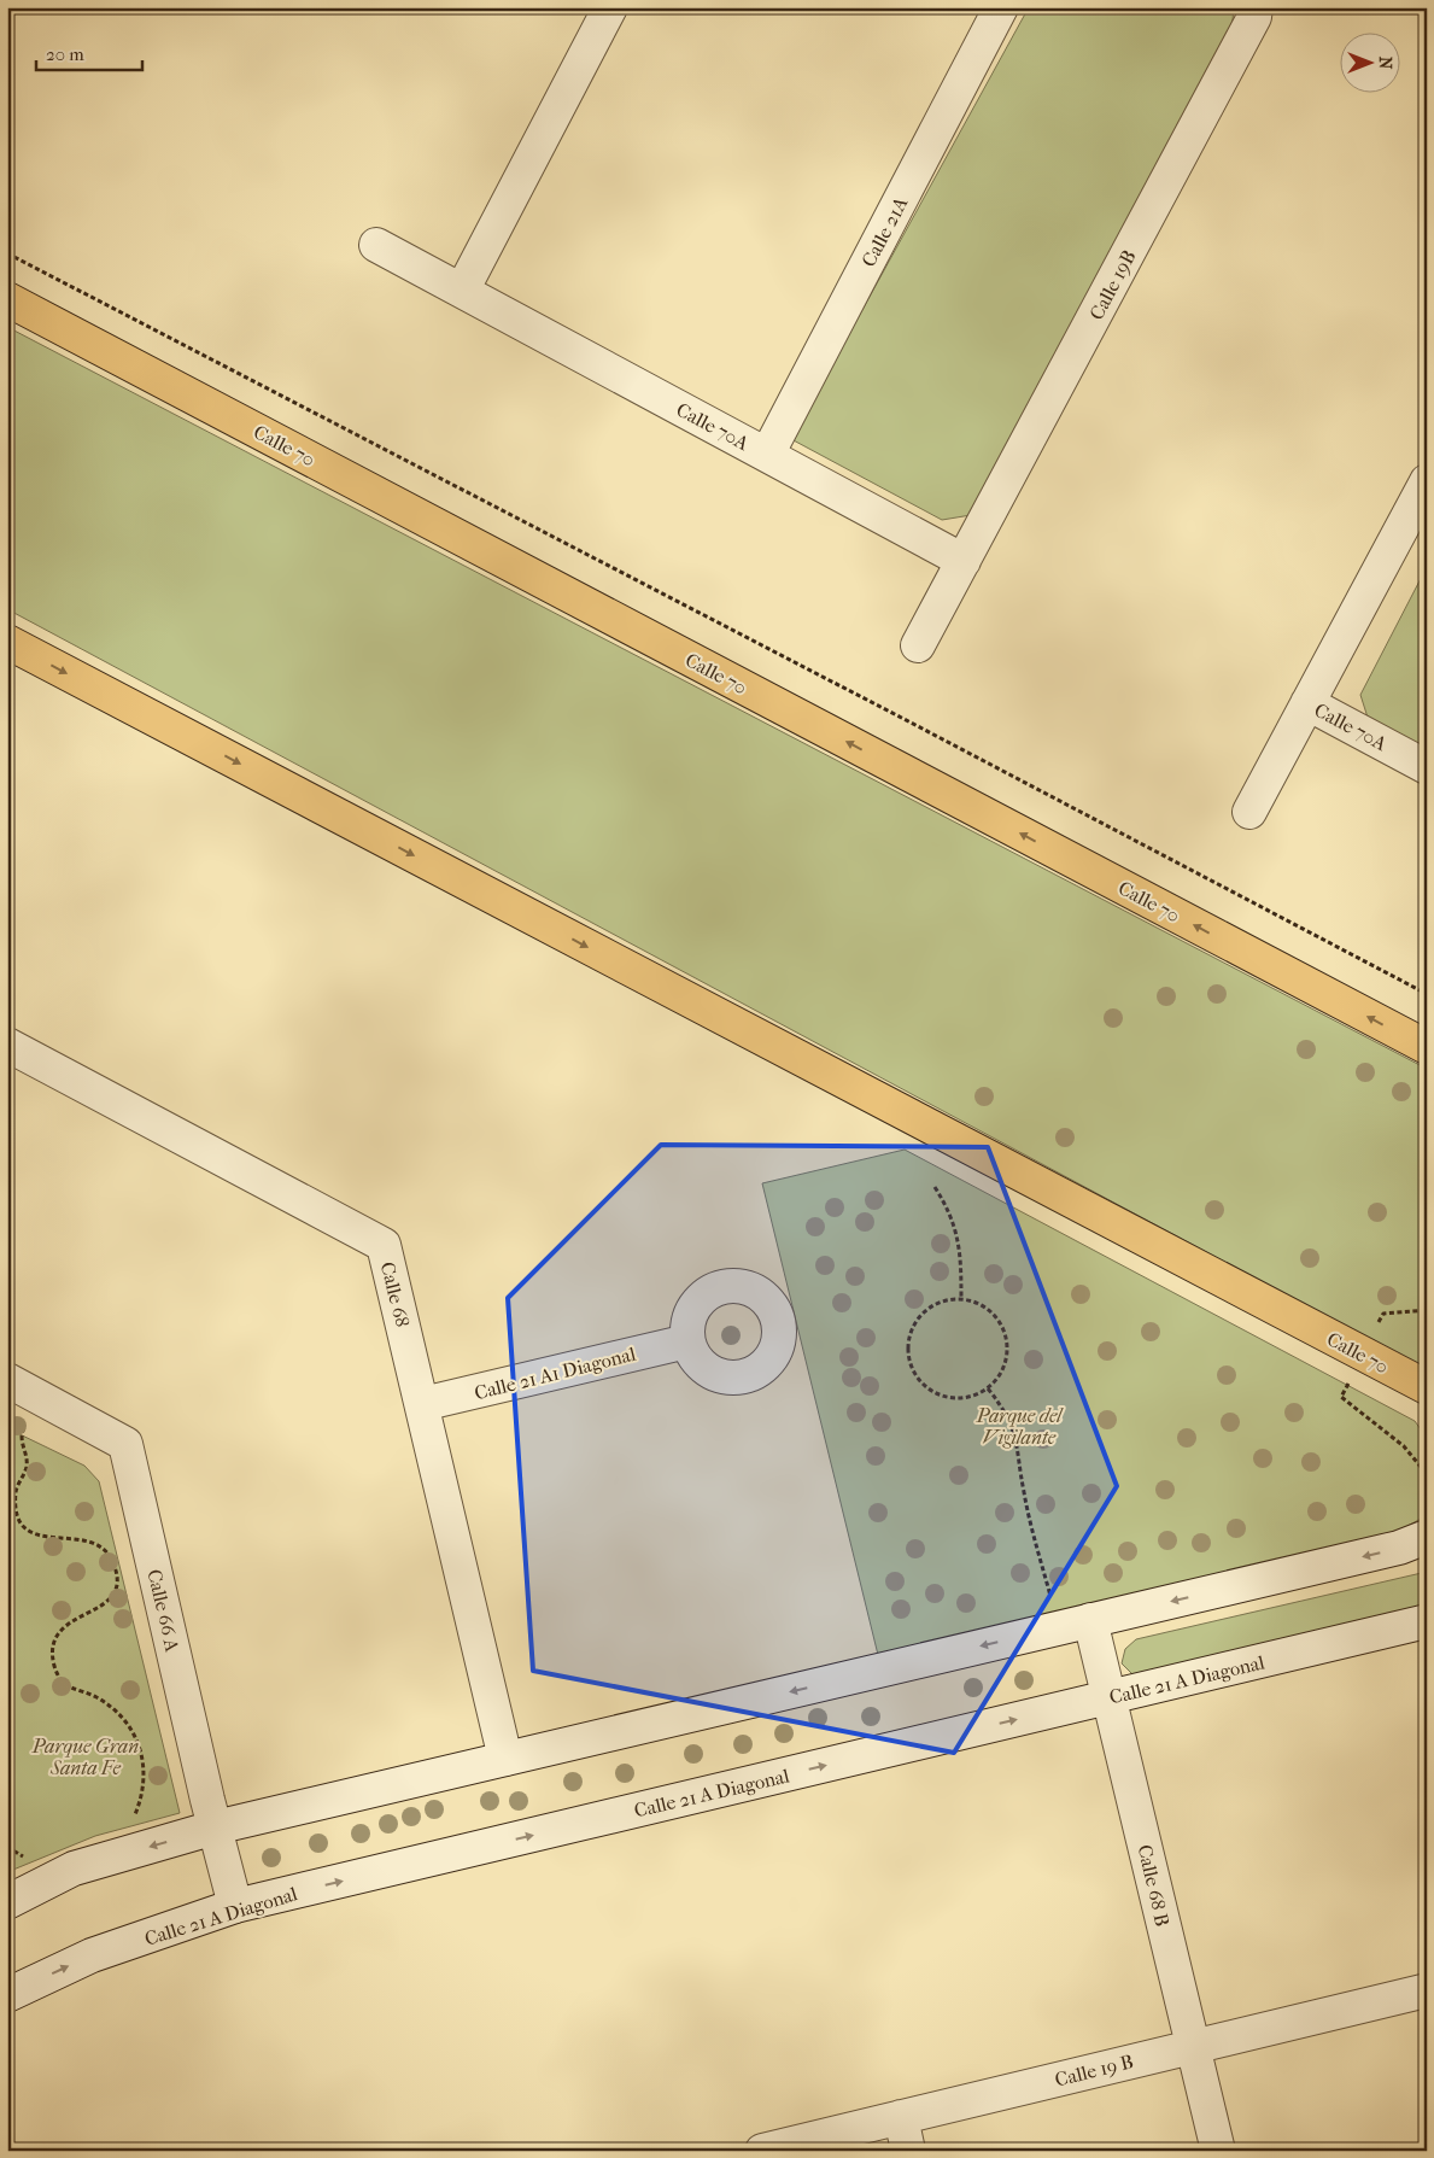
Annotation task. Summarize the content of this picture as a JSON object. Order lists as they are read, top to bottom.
{
  "streets": {
    "main road": ["Calle 70"],
    "street": [
      "Calle 21A",
      "Calle 19B",
      "Calle 70A",
      "Calle 68",
      "Calle 21 A1 Diagonal",
      "Calle 66 A",
      "Calle 21 A Diagonal",
      "Calle 68 B",
      "Calle 19 B"
    ]
  },
  "crossings": [
    ["Calle 21A", "Calle 70A"],
    ["Calle 19B", "Calle 70A"],
    ["Calle 68", "Calle 21 A1 Diagonal"],
    ["Calle 66 A", "Calle 21 A Diagonal"],
    ["Calle 21 A Diagonal", "Calle 68 B"],
    ["Calle 68 B", "Calle 19 B"]
  ],
  "parks": ["Parque del Vigilante", "Parque Gran Santa Fe"],
  "scale_bar": "20 m",
  "north": "right"
}
